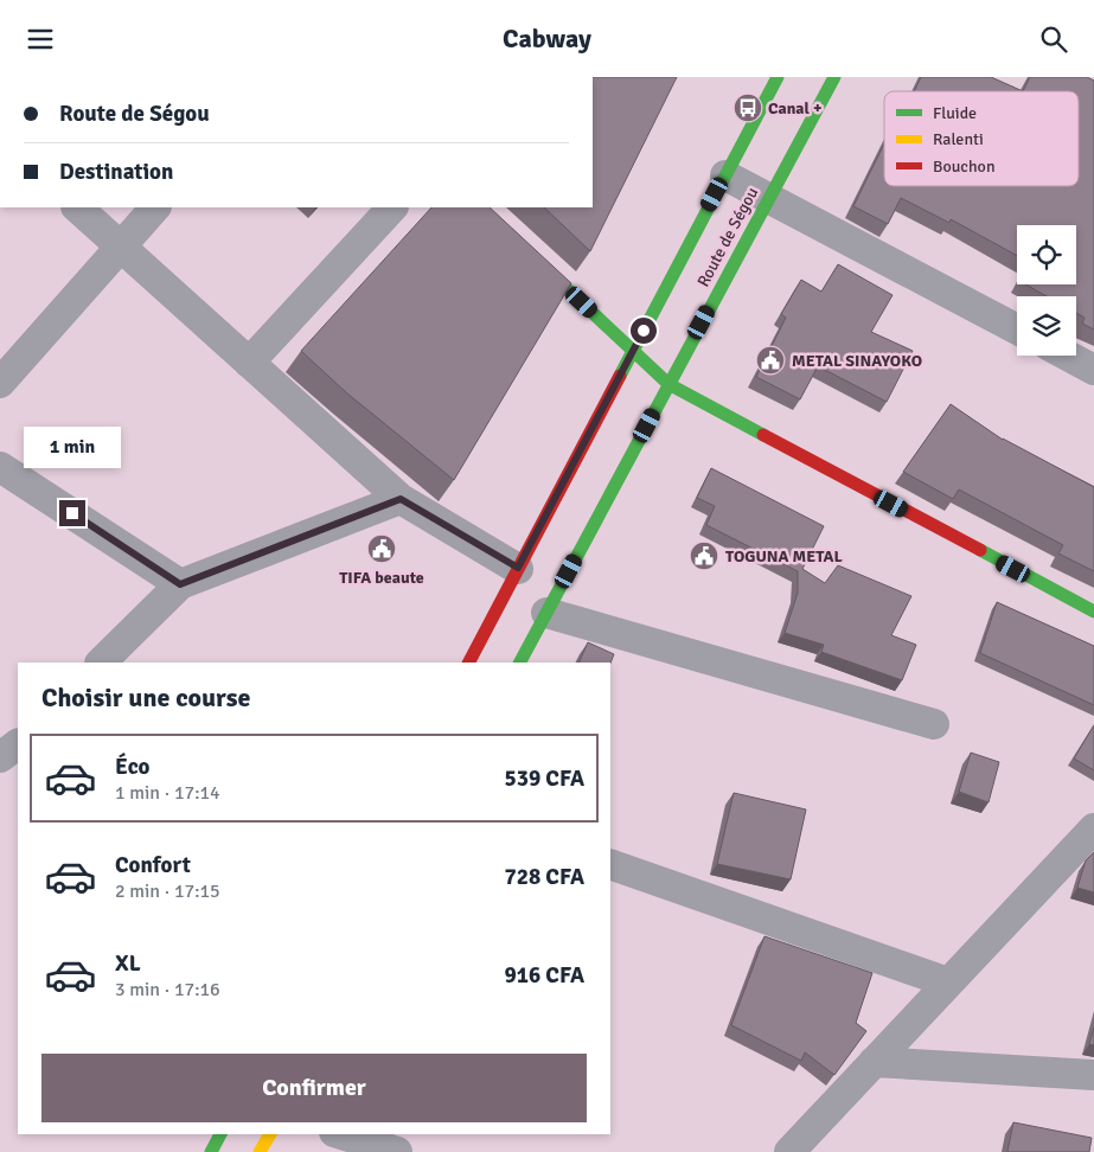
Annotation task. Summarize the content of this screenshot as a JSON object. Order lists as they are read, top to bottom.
{
  "streets": {
    "main road": ["Route de Ségou"]
  },
  "places": {
    "bus stop": ["Canal +"],
    "public building": ["METAL SINAYOKO", "TIFA beaute", "TOGUNA METAL"]
  },
  "legend": ["Fluide", "Ralenti", "Bouchon"],
  "page": {
    "header": "Cabway",
    "banner": ["Route de Ségou", "Destination"],
    "bubble": "1 min",
    "heading": "Choisir une course",
    "list": [
      {
        "name": "Éco",
        "note": "1 min · 17:14",
        "value": "539 CFA"
      },
      {
        "name": "Confort",
        "note": "2 min · 17:15",
        "value": "728 CFA"
      },
      {
        "name": "XL",
        "note": "3 min · 17:16",
        "value": "916 CFA"
      }
    ],
    "buttons": "Confirmer"
  }
}
